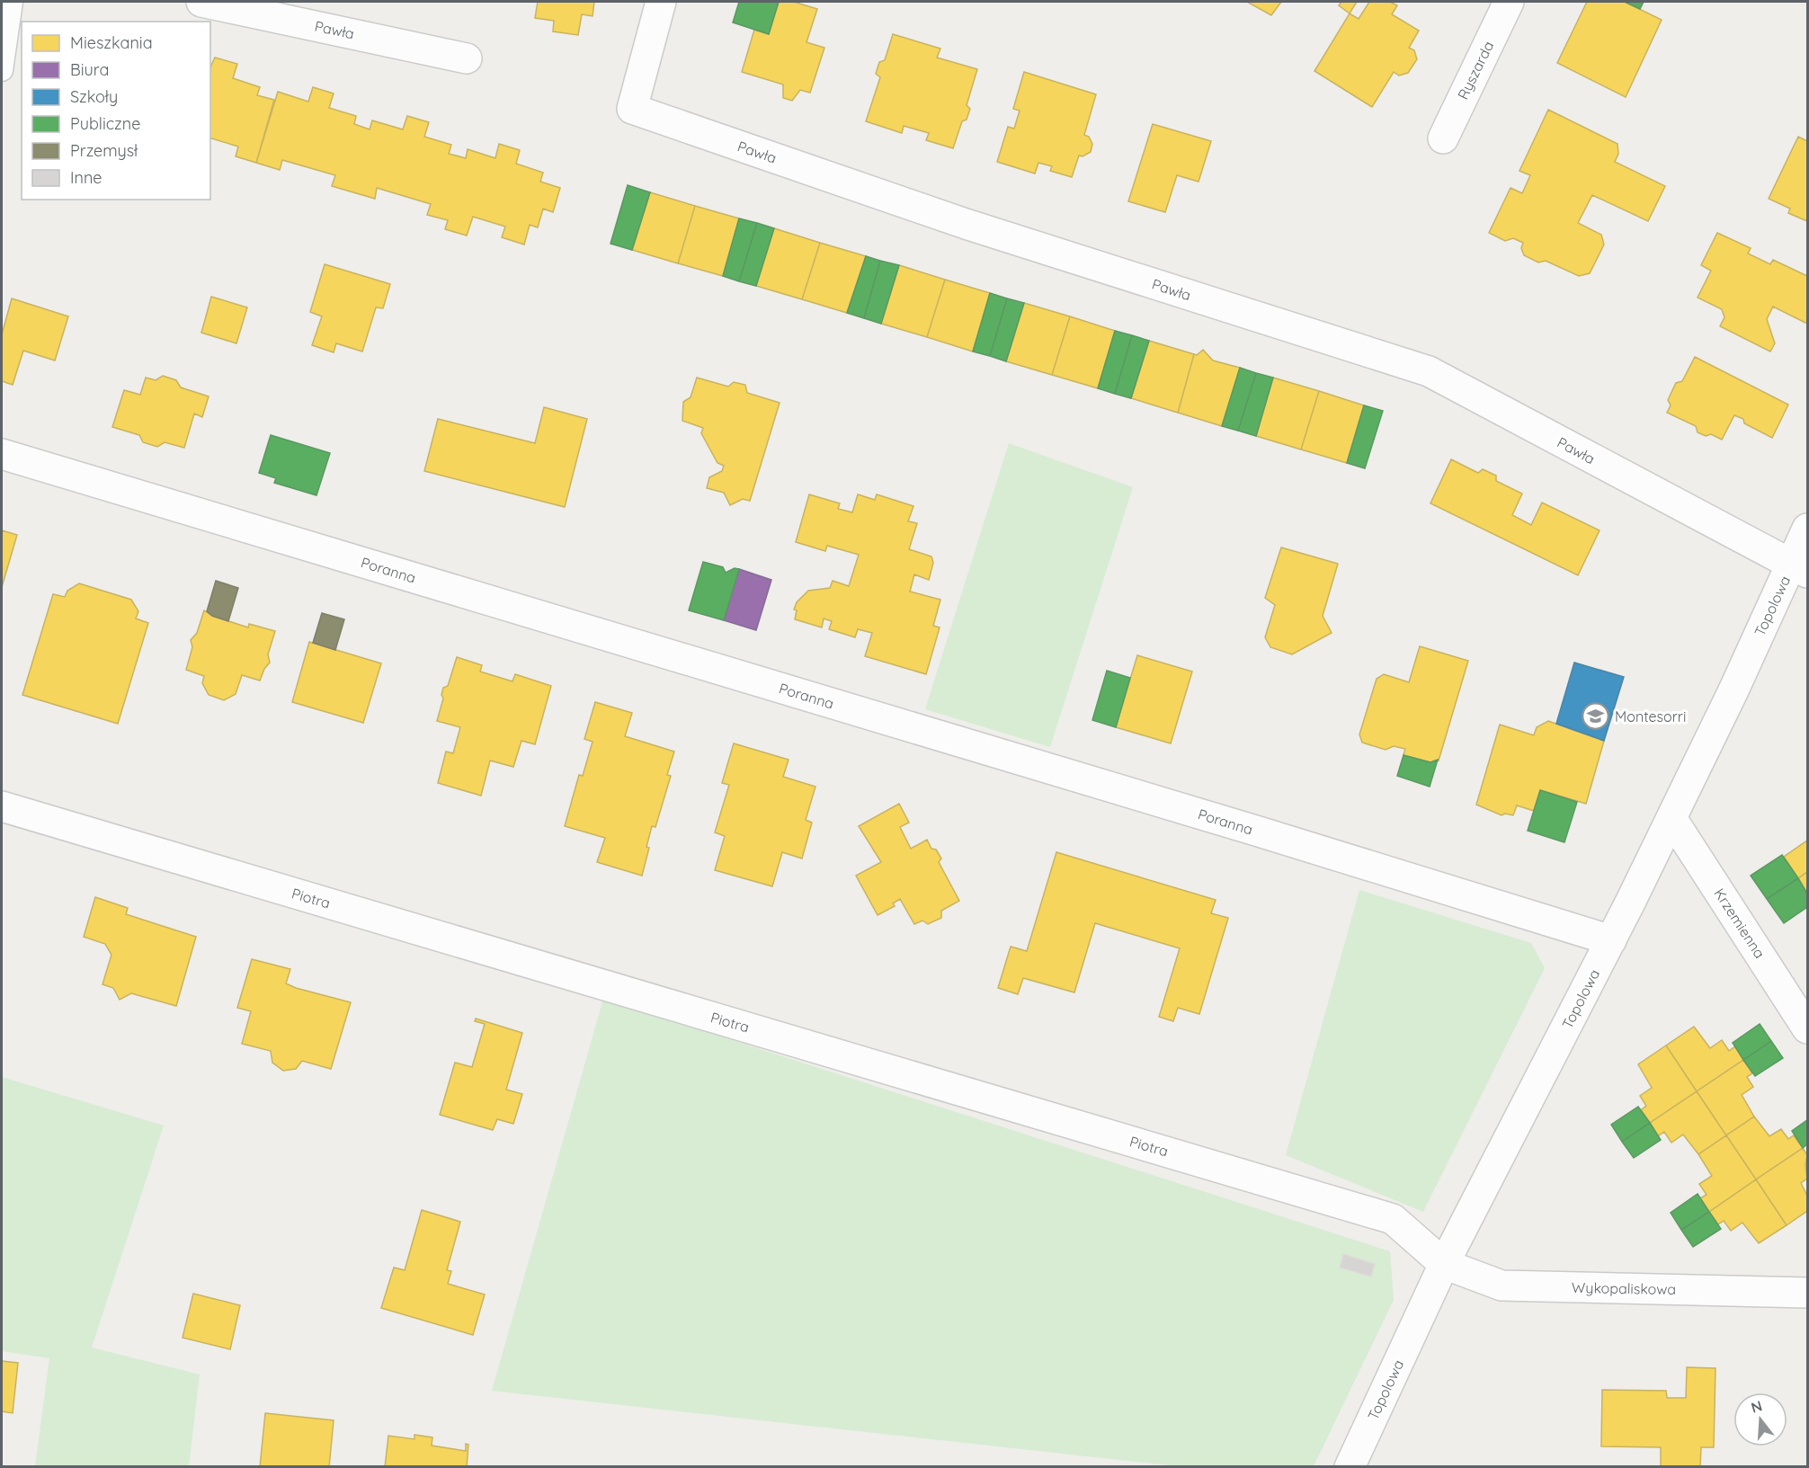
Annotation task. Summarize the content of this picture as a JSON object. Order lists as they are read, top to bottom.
{
  "streets": {
    "street": [
      "Pawła",
      "Ryszarda",
      "Poranna",
      "Topolowa",
      "Piotra",
      "Krzemienna",
      "Wykopaliskowa"
    ]
  },
  "crossings": [
    ["Pawła", "Topolowa"],
    ["Poranna", "Topolowa"],
    ["Topolowa", "Piotra"],
    ["Topolowa", "Krzemienna"],
    ["Topolowa", "Wykopaliskowa"],
    ["Piotra", "Wykopaliskowa"]
  ],
  "places": {
    "school or university": ["Montesorri"]
  },
  "legend": [
    "Mieszkania",
    "Biura",
    "Szkoły",
    "Publiczne",
    "Przemysł",
    "Inne"
  ],
  "north": "top"
}
